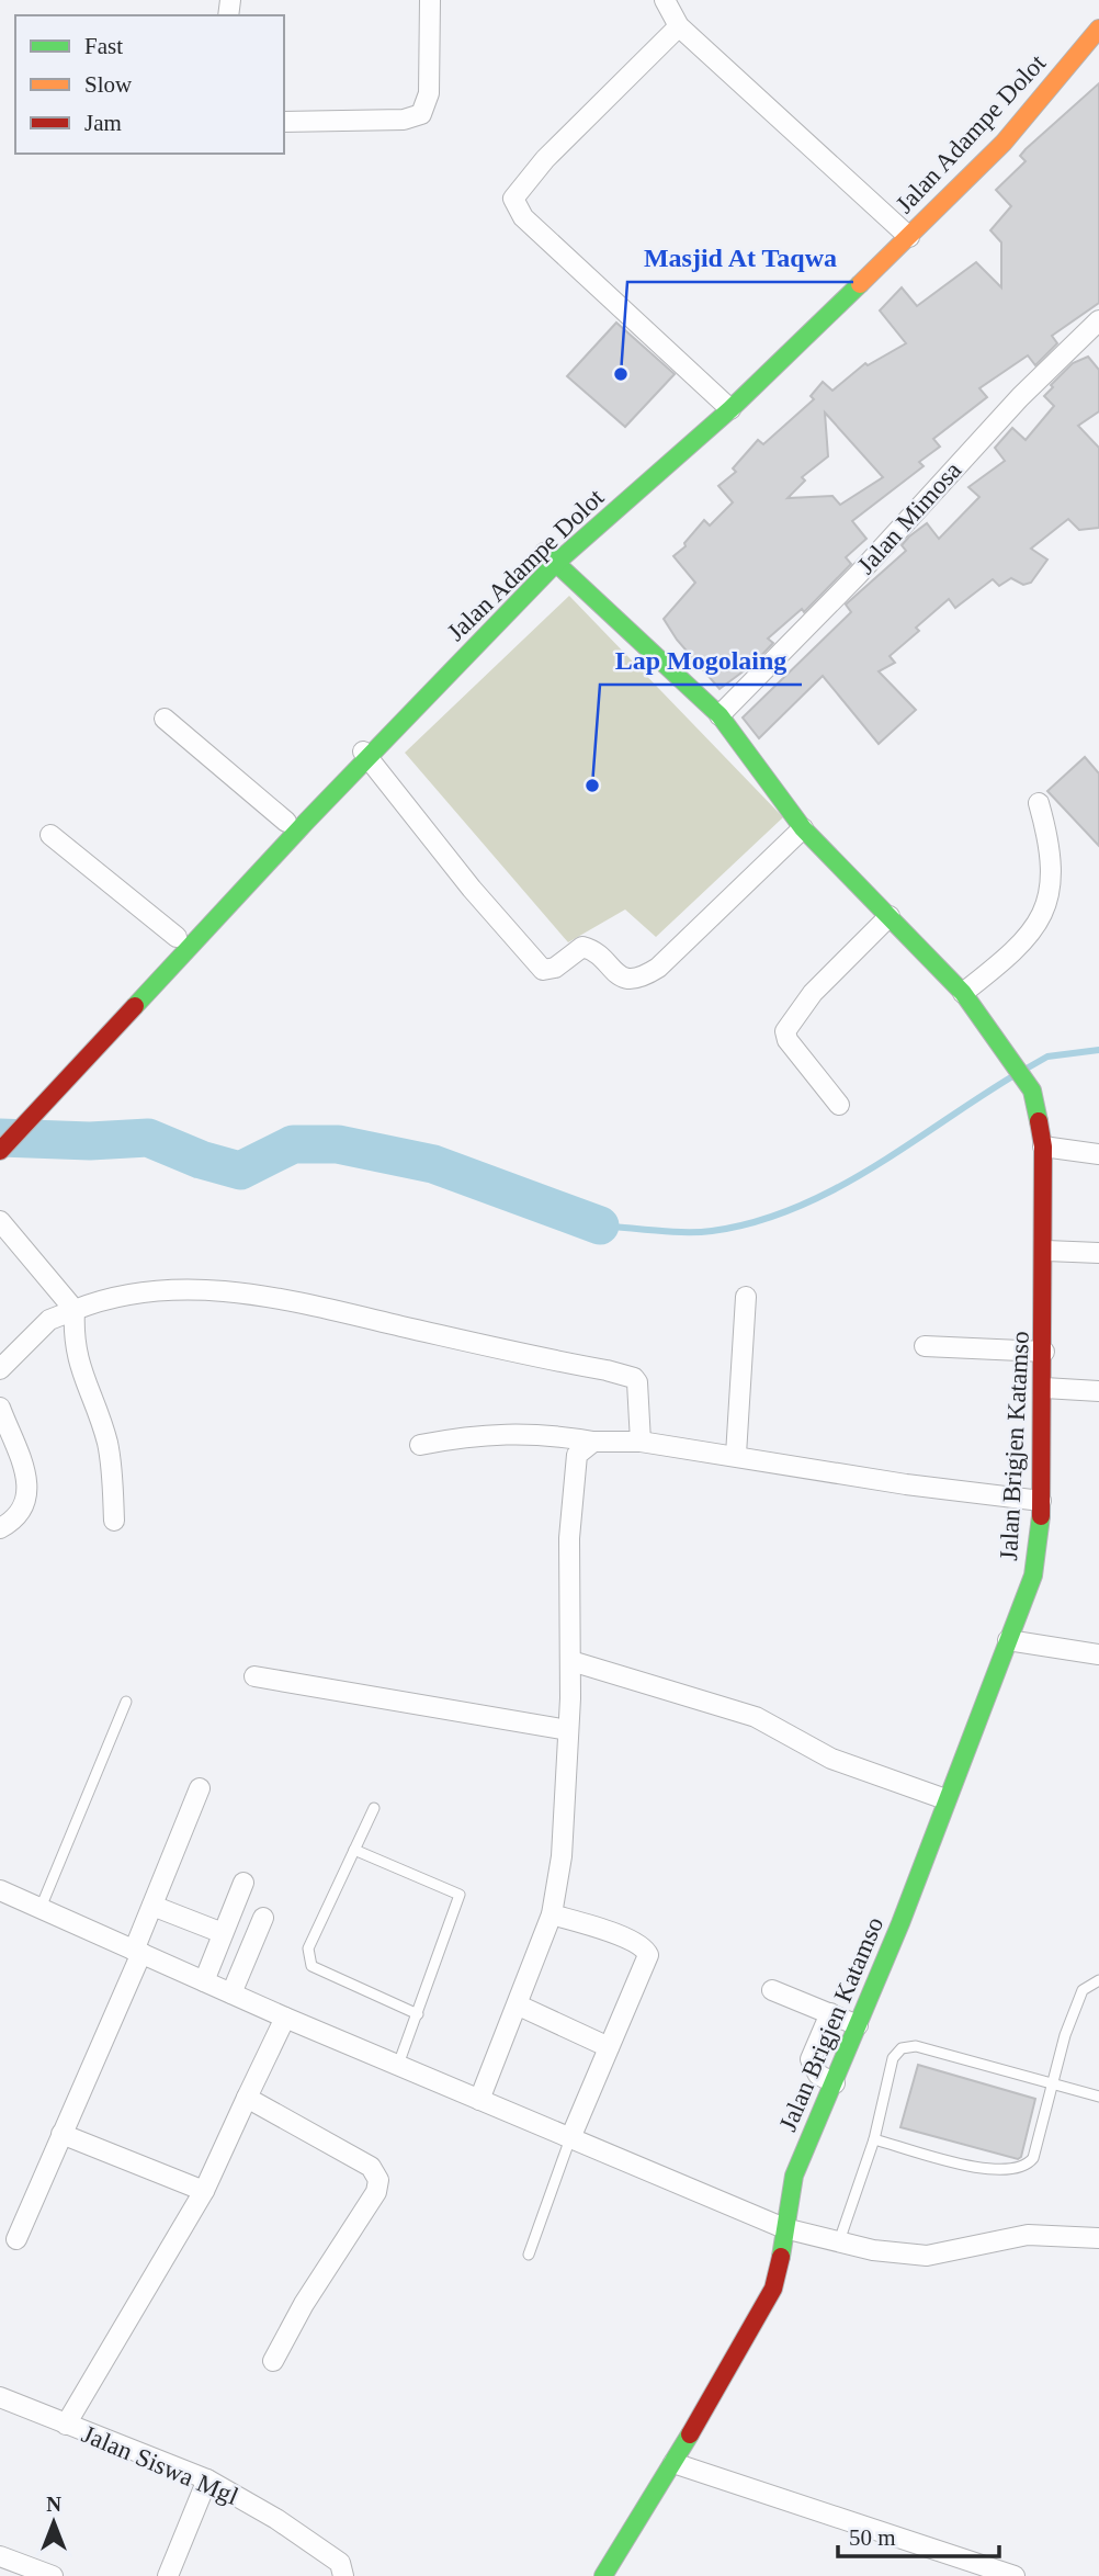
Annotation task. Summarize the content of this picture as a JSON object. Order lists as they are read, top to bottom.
{
  "streets": {
    "main road": ["Jalan Adampe Dolot", "Jalan Brigjen Katamso"],
    "street": ["Jalan Mimosa", "Jalan Siswa Mgl"]
  },
  "crossings": [
    ["Jalan Adampe Dolot", "Jalan Brigjen Katamso"],
    ["Jalan Mimosa", "Jalan Brigjen Katamso"]
  ],
  "places": ["Masjid At Taqwa", "Lap Mogolaing"],
  "legend": ["Fast", "Slow", "Jam"],
  "scale_bar": "50 m",
  "north": "top"
}
